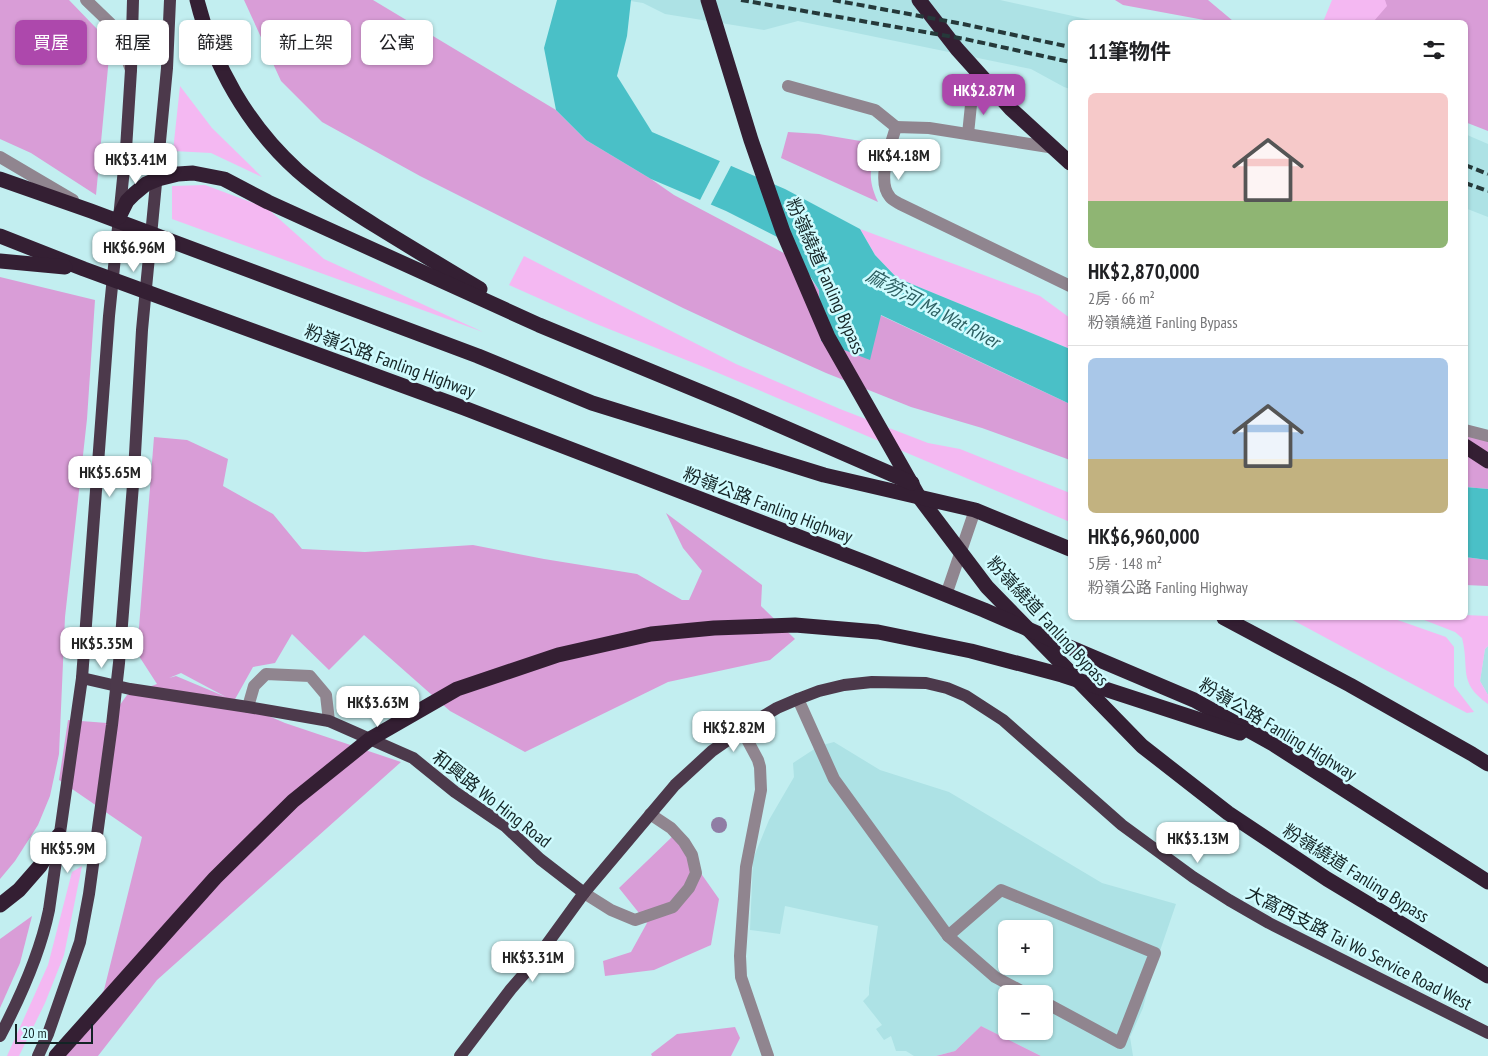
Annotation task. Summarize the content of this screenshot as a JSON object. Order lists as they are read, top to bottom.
{
  "streets": {
    "highway": ["粉嶺繞道 Fanling Bypass", "粉嶺公路 Fanling Highway"],
    "main road": ["和興路 Wo Hing Road", "大窩西支路 Tai Wo Service Road West"]
  },
  "water": ["麻笏河 Ma Wat River"],
  "scale_bar": "20 m",
  "page": {
    "chip": [
      "買屋",
      "租屋",
      "篩選",
      "新上架",
      "公寓"
    ],
    "heading": "11筆物件",
    "price": [
      "HK$2.87M",
      "HK$4.18M",
      "HK$3.41M",
      "HK$6.96M",
      "HK$5.65M",
      "HK$5.35M",
      "HK$3.63M",
      "HK$2.82M",
      "HK$3.13M",
      "HK$5.9M",
      "HK$3.31M"
    ],
    "list": [
      {
        "name": "HK$2,870,000",
        "note": "2房 · 66 m² · 粉嶺繞道 Fanling Bypass"
      },
      {
        "name": "HK$6,960,000",
        "note": "5房 · 148 m² · 粉嶺公路 Fanling Highway"
      }
    ],
    "map_buttons": ["+", "−"],
    "scale": "20 m"
  }
}
